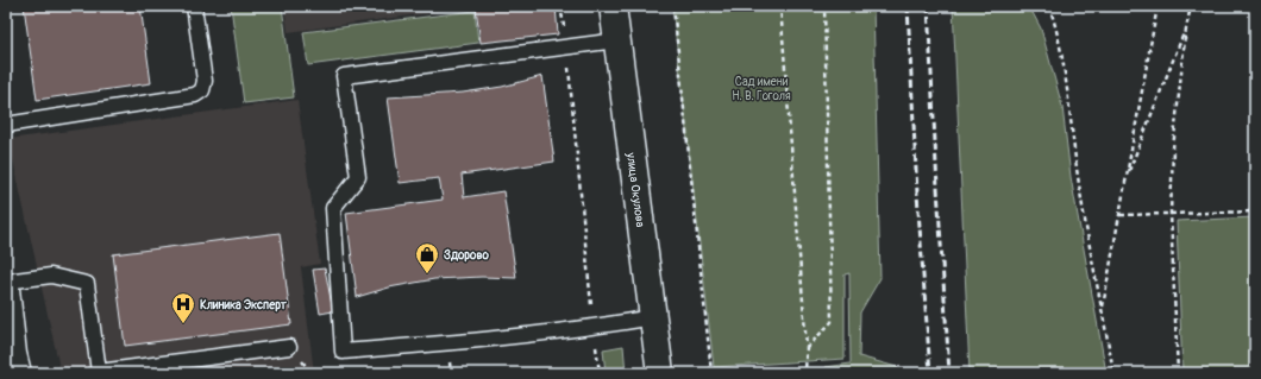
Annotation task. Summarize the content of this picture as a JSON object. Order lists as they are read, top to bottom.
{
  "streets": {
    "street": ["улица Окулова"]
  },
  "parks": ["Сад имени Н. В. Гоголя"],
  "places": {
    "shop": ["Здорово"],
    "hospital": ["Клиника Эксперт"]
  }
}
